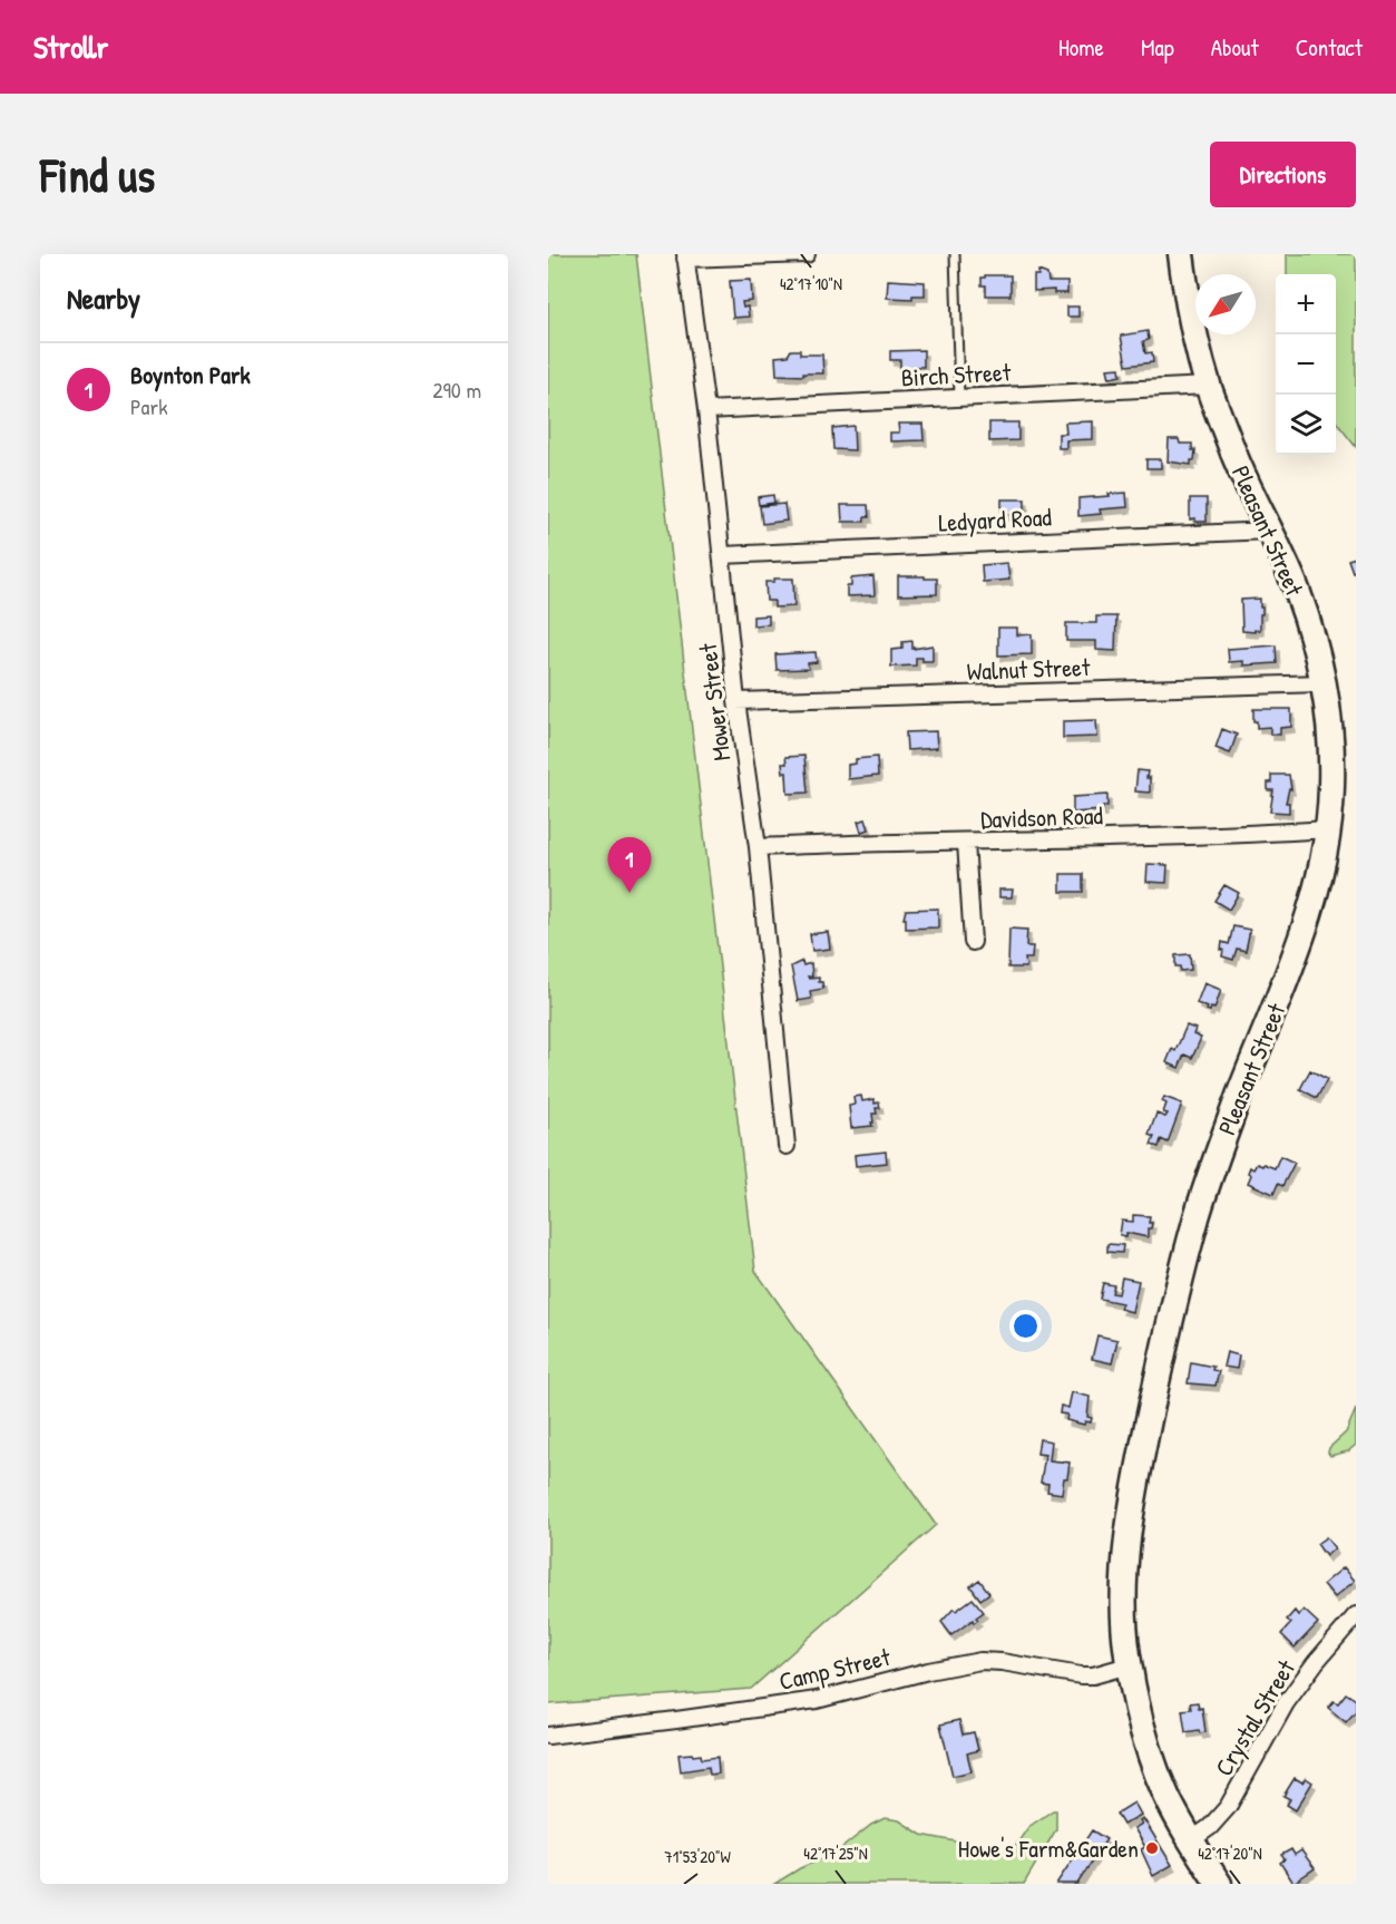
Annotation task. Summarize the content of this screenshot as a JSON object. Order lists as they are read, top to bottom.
{
  "streets": {
    "main road": ["Pleasant Street"],
    "street": [
      "Birch Street",
      "Ledyard Road",
      "Walnut Street",
      "Mower Street",
      "Davidson Road",
      "Camp Street",
      "Crystal Street"
    ]
  },
  "crossings": [
    ["Birch Street", "Pleasant Street"],
    ["Birch Street", "Mower Street"],
    ["Ledyard Road", "Pleasant Street"],
    ["Ledyard Road", "Mower Street"],
    ["Pleasant Street", "Walnut Street"],
    ["Pleasant Street", "Davidson Road"],
    ["Pleasant Street", "Camp Street"],
    ["Pleasant Street", "Crystal Street"],
    ["Walnut Street", "Mower Street"],
    ["Mower Street", "Davidson Road"]
  ],
  "places": ["Howe's Farm&Garden"],
  "north": "bottom left",
  "page": {
    "header": "Strollr",
    "nav": [
      "Home",
      "Map",
      "About",
      "Contact"
    ],
    "buttons": "Directions",
    "title": "Find us",
    "heading": "Nearby",
    "map_buttons": ["+", "−"],
    "list": [
      {
        "mark": "1",
        "name": "Boynton Park",
        "note": "Park",
        "value": "290 m"
      }
    ],
    "pins": "1"
  },
  "coordinates": [
    "42°17'10\"N",
    "42°17'25\"N",
    "42°17'20\"N",
    "71°53'20\"W"
  ]
}
